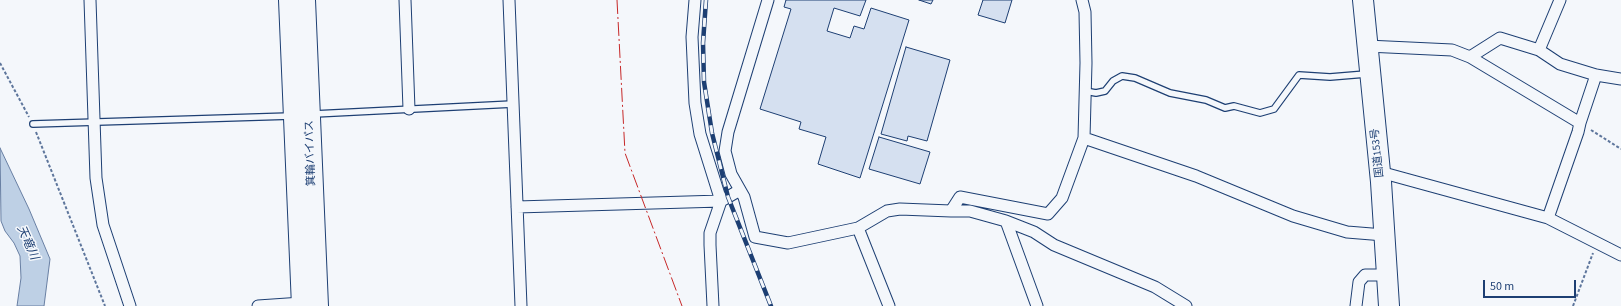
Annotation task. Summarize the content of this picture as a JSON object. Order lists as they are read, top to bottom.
{
  "streets": {
    "highway": ["箕輪バイパス", "国道153号"]
  },
  "water": ["天竜川"],
  "scale_bar": "50 m"
}
